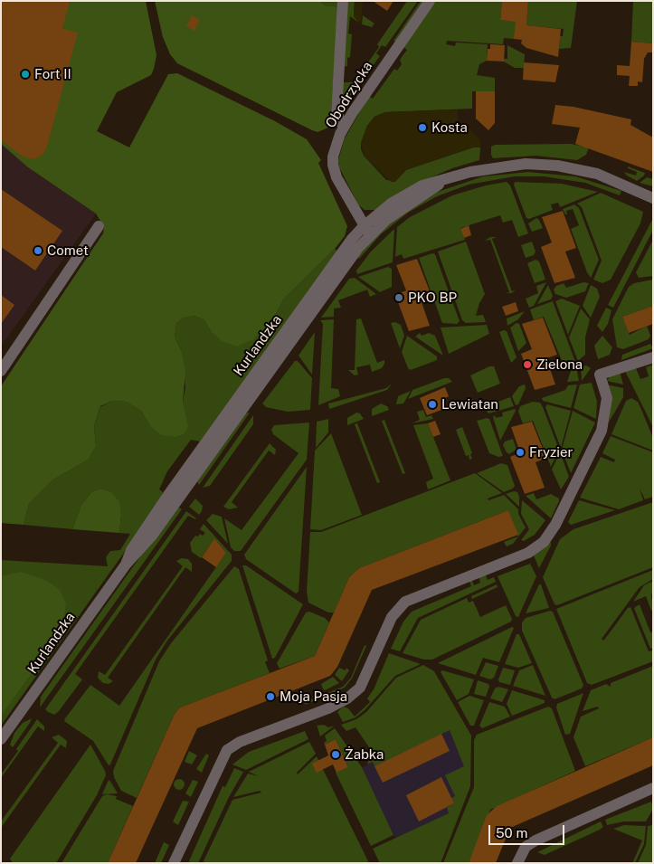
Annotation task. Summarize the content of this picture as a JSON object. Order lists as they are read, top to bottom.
{
  "streets": {
    "street": ["Obodrzycka", "Kurlandzka"]
  },
  "crossings": [
    ["Obodrzycka", "Kurlandzka"]
  ],
  "places": [
    "Fort II",
    "Kosta",
    "Comet",
    "PKO BP",
    "Zielona",
    "Lewiatan",
    "Fryzier",
    "Moja Pasja",
    "Żabka"
  ],
  "scale_bar": "50 m"
}
